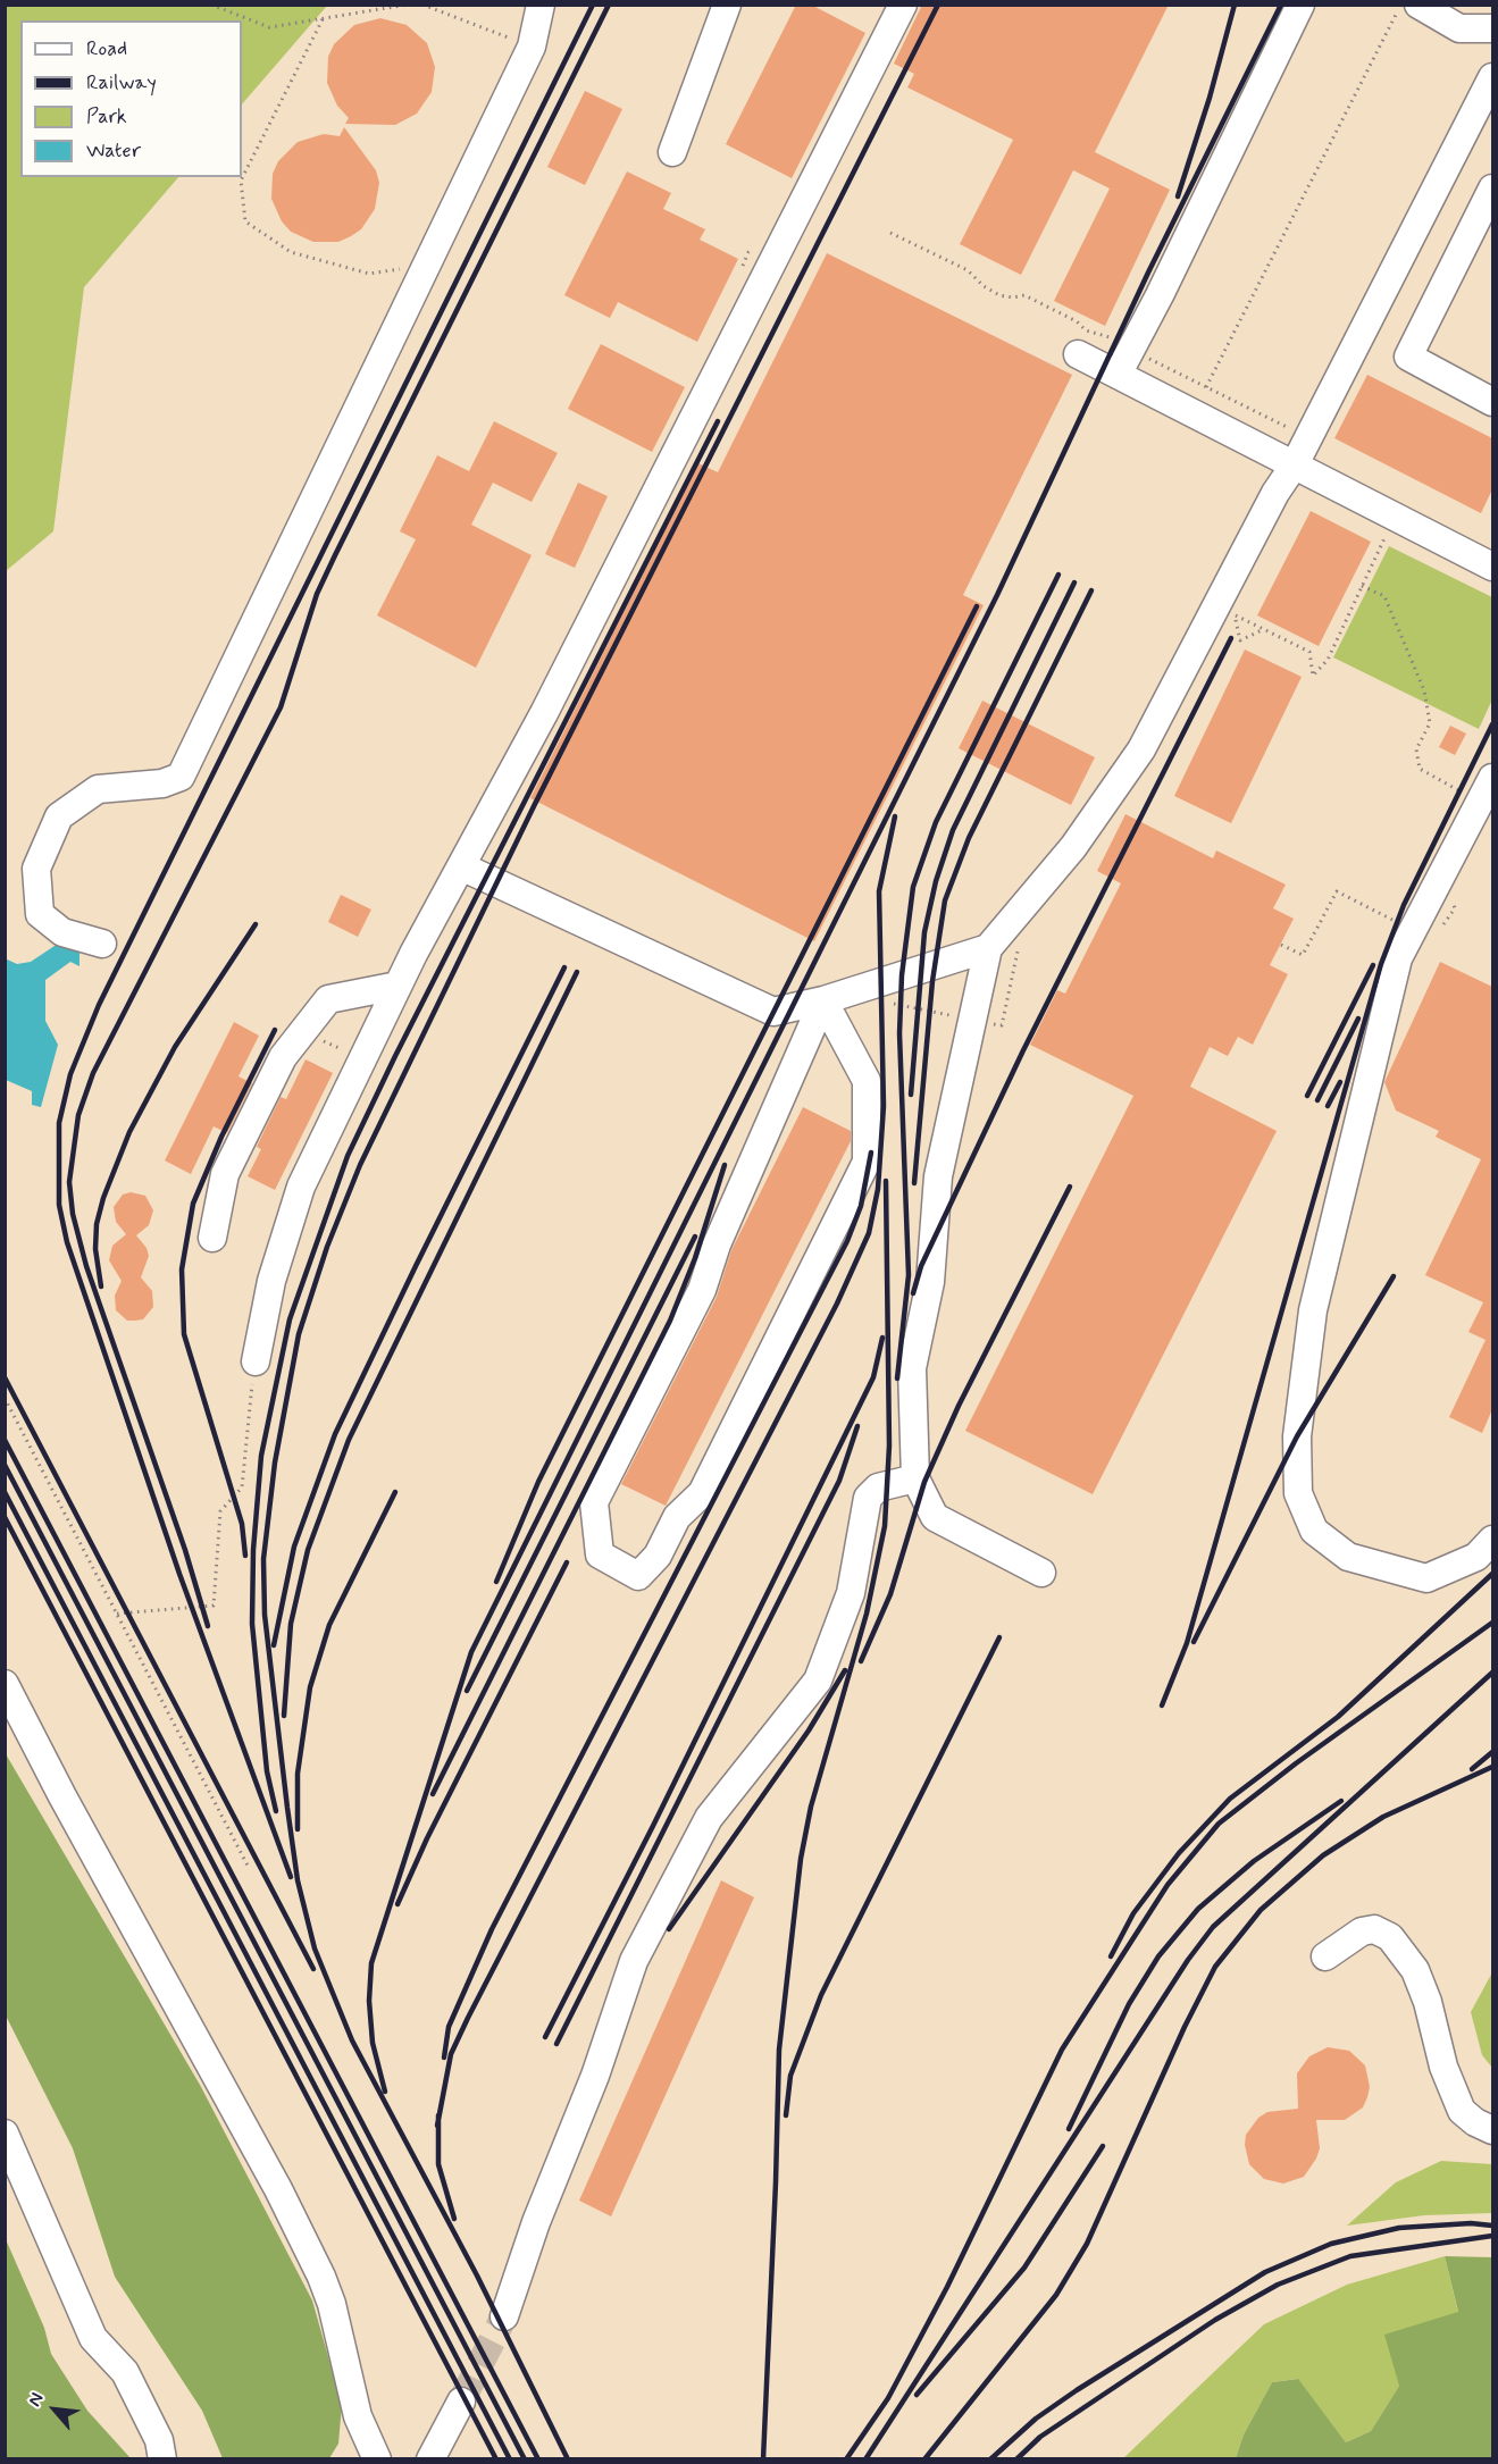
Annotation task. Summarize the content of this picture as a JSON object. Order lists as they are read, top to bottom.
{
  "legend": [
    "Road",
    "Railway",
    "Park",
    "Water"
  ],
  "north": "top left"
}
